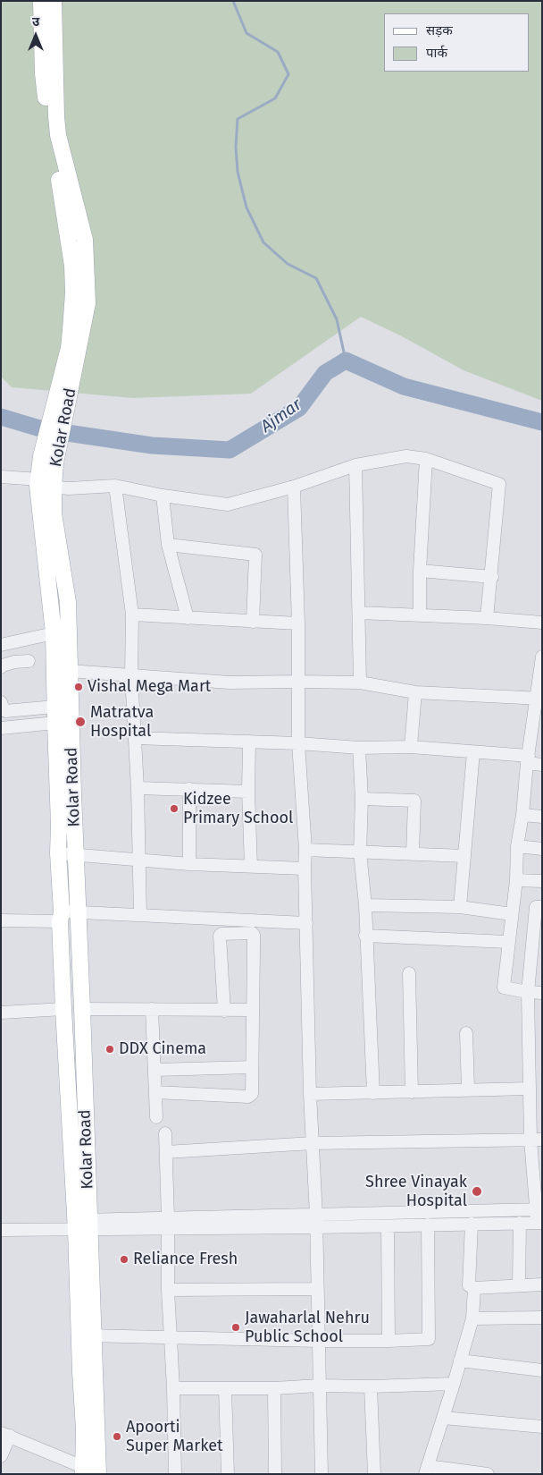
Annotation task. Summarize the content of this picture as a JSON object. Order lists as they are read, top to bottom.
{
  "streets": {
    "main road": ["Kolar Road"]
  },
  "water": ["Ajmar"],
  "places": [
    "Vishal Mega Mart",
    "Matratva Hospital",
    "Kidzee Primary School",
    "DDX Cinema",
    "Shree Vinayak Hospital",
    "Reliance Fresh",
    "Jawaharlal Nehru Public School",
    "Apoorti Super Market"
  ],
  "legend": ["सड़क", "पार्क"],
  "north": "top"
}
